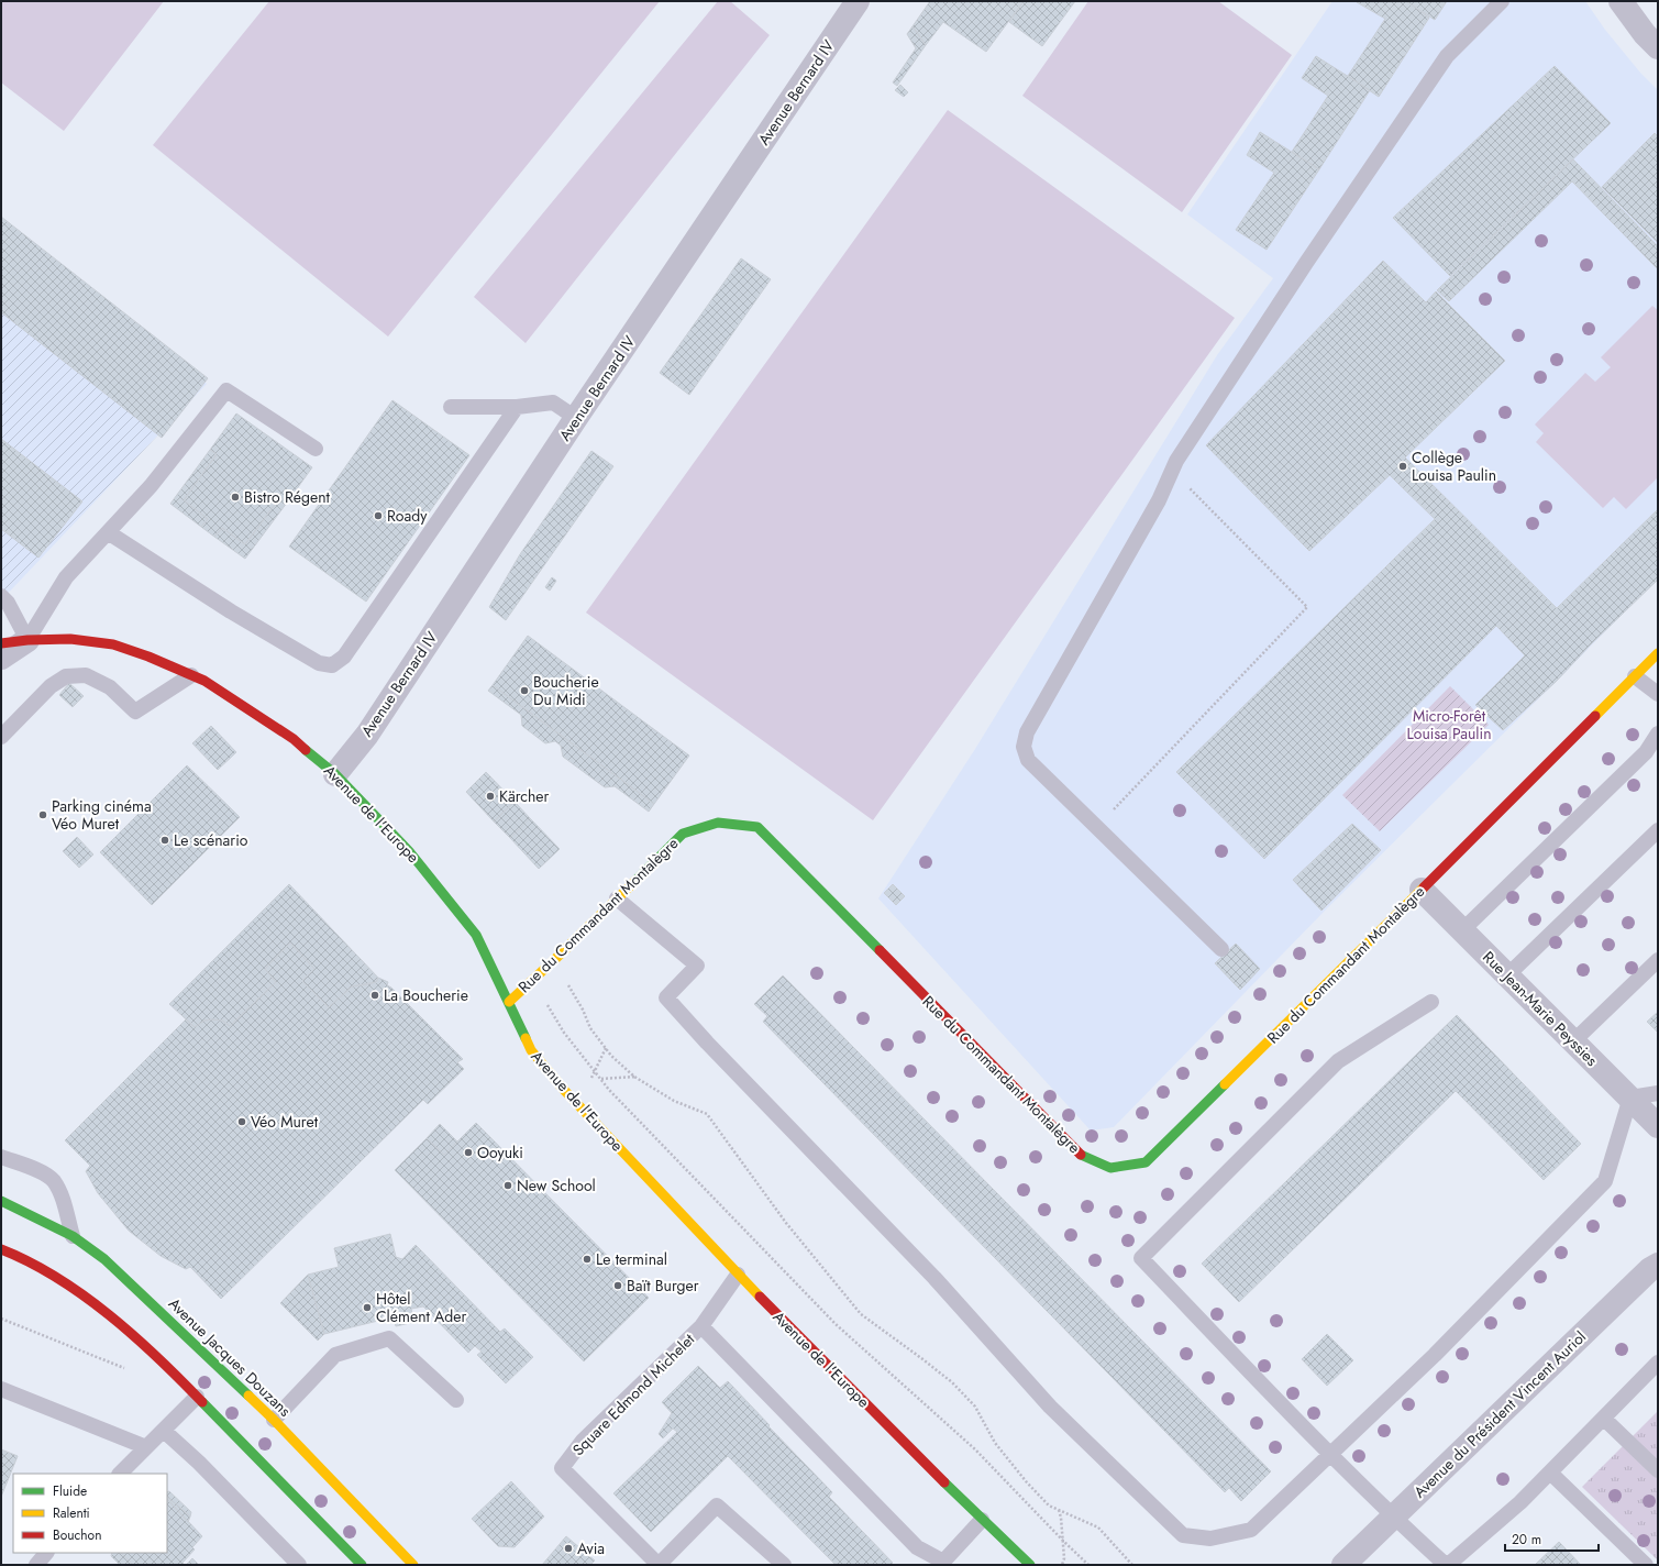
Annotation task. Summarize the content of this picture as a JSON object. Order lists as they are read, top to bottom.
{
  "streets": {
    "street": [
      "Avenue Bernard IV",
      "Avenue de l'Europe",
      "Rue du Commandant Montalègre",
      "Rue Jean-Marie Peyssies",
      "Avenue Jacques Douzans",
      "Avenue du Président Vincent Auriol"
    ],
    "lane": ["Square Edmond Michelet"]
  },
  "crossings": [
    ["Avenue Bernard IV", "Avenue de l'Europe"],
    ["Avenue de l'Europe", "Rue du Commandant Montalègre"],
    ["Avenue de l'Europe", "Square Edmond Michelet"],
    ["Rue du Commandant Montalègre", "Rue Jean-Marie Peyssies"]
  ],
  "parks": ["Micro-Forêt Louisa Paulin"],
  "places": [
    "Collège Louisa Paulin",
    "Bistro Régent",
    "Roady",
    "Boucherie Du Midi",
    "Kärcher",
    "Parking cinéma Véo Muret",
    "Le scénario",
    "La Boucherie",
    "Véo Muret",
    "Ooyuki",
    "New School",
    "Le terminal",
    "Baït Burger",
    "Hôtel Clément Ader",
    "Avia"
  ],
  "legend": ["Fluide", "Ralenti", "Bouchon"],
  "scale_bar": "20 m"
}
